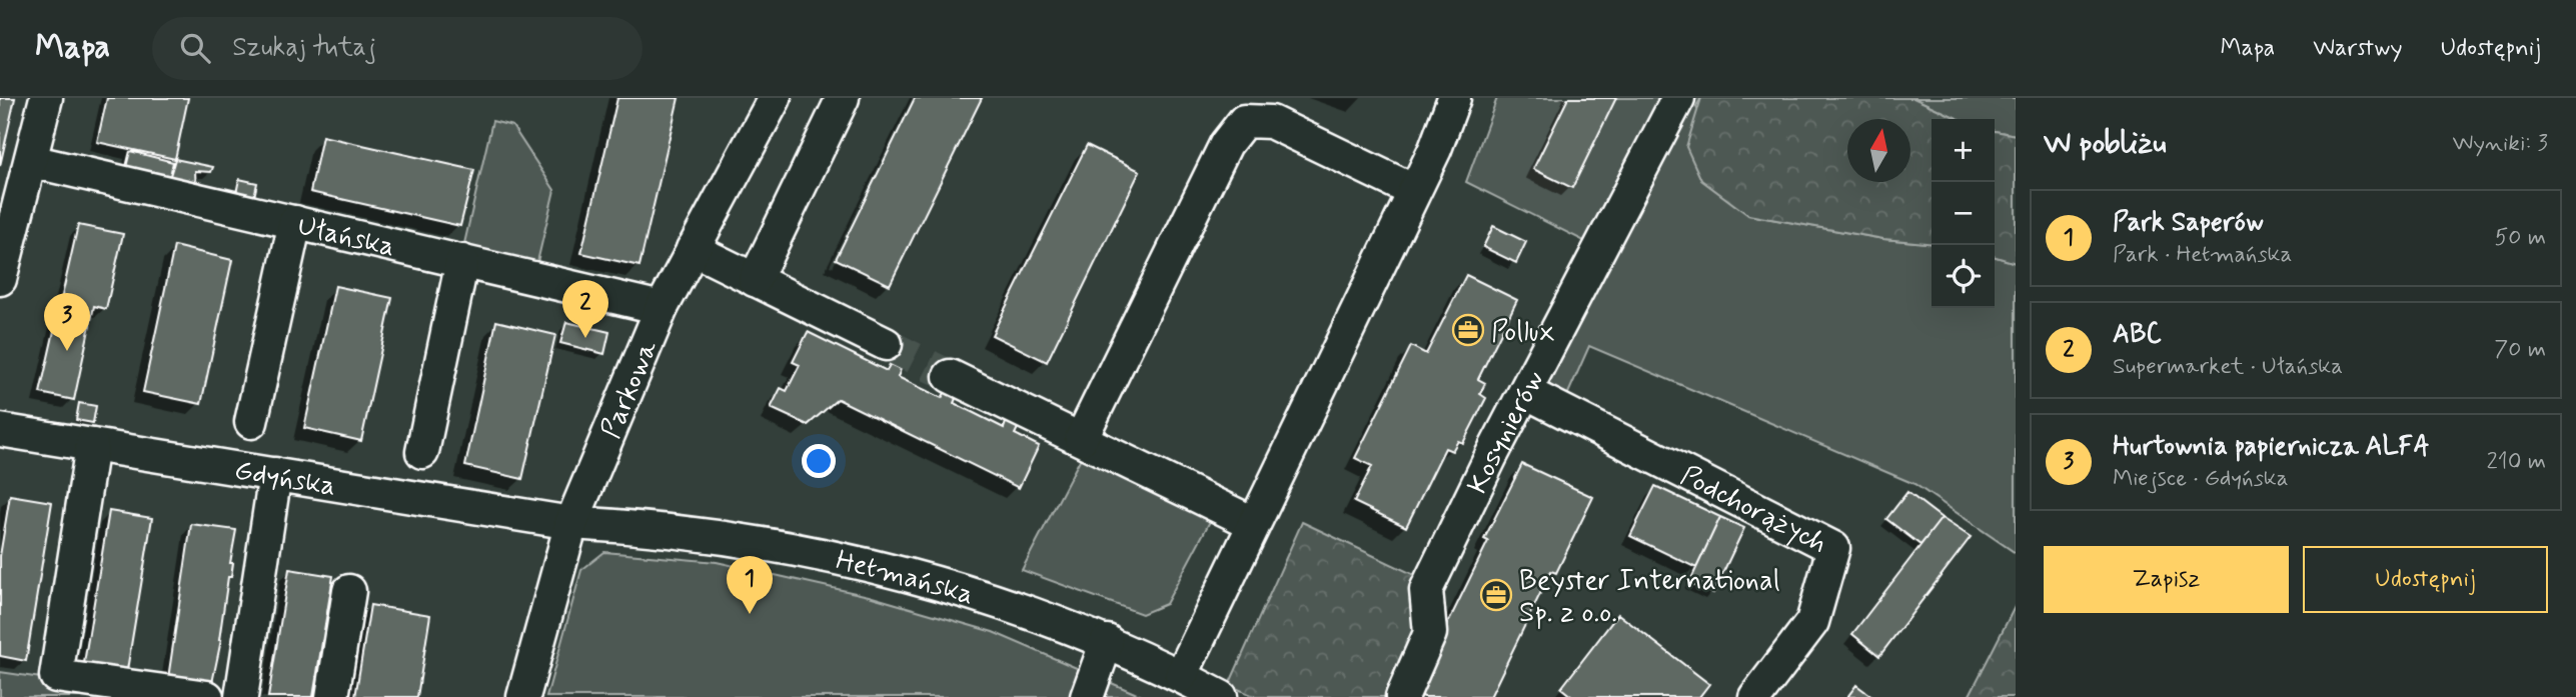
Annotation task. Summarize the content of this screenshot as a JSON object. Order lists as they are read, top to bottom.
{
  "streets": {
    "street": [
      "Ułańska",
      "Parkowa",
      "Kosynierów",
      "Gdyńska",
      "Podchorążych",
      "Hetmańska"
    ]
  },
  "crossings": [
    ["Ułańska", "Parkowa"],
    ["Parkowa", "Gdyńska"],
    ["Parkowa", "Hetmańska"],
    ["Kosynierów", "Podchorążych"],
    ["Gdyńska", "Hetmańska"]
  ],
  "places": {
    "office": ["Pollux", "Beyster International Sp. z o.o."]
  },
  "north": "top",
  "page": {
    "header": "Mapa",
    "search": "Szukaj tutaj",
    "nav": ["Mapa", "Warstwy", "Udostępnij"],
    "heading": ["W pobliżu", "Wyniki: 3"],
    "map_buttons": ["+", "−"],
    "list": [
      {
        "mark": "1",
        "name": "Park Saperów",
        "note": "Park · Hetmańska",
        "value": "50 m"
      },
      {
        "mark": "2",
        "name": "ABC",
        "note": "Supermarket · Ułańska",
        "value": "70 m"
      },
      {
        "mark": "3",
        "name": "Hurtownia papiernicza ALFA",
        "note": "Miejsce · Gdyńska",
        "value": "210 m"
      }
    ],
    "pins": ["2", "3", "1"],
    "buttons": ["Zapisz", "Udostępnij"]
  }
}
